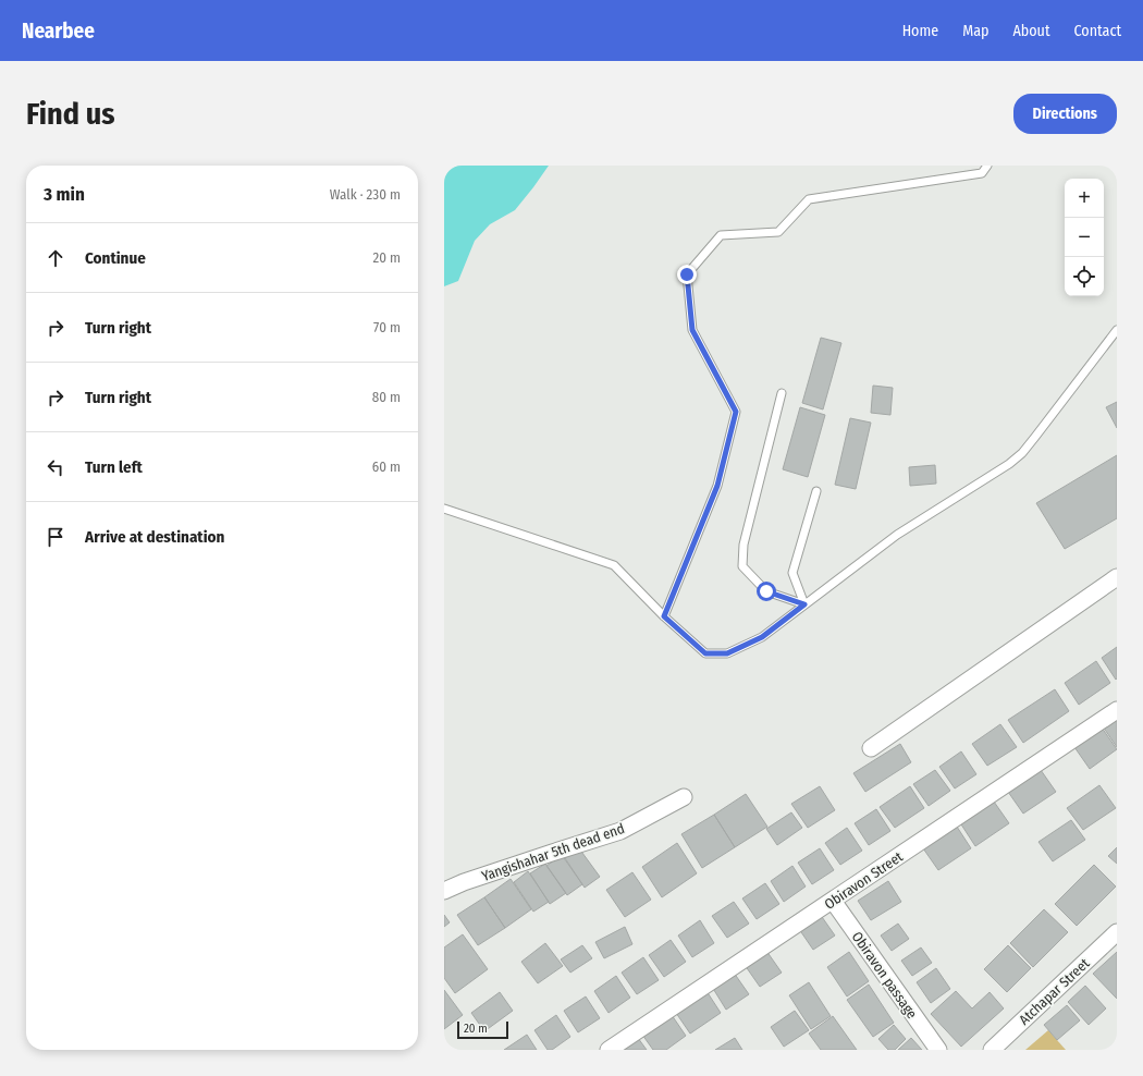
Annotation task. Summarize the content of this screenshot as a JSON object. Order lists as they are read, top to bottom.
{
  "streets": {
    "street": [
      "Yangishahar 5th dead end",
      "Obiravon Street",
      "Obiravon passage",
      "Atchapar Street"
    ]
  },
  "crossings": [
    ["Obiravon Street", "Obiravon passage"]
  ],
  "scale_bar": "20 m",
  "page": {
    "header": "Nearbee",
    "nav": [
      "Home",
      "Map",
      "About",
      "Contact"
    ],
    "buttons": "Directions",
    "title": "Find us",
    "heading": ["3 min", "Walk · 230 m"],
    "map_buttons": ["+", "−"],
    "list": [
      ["Continue", "20 m"],
      ["Turn right", "70 m"],
      ["Turn right", "80 m"],
      ["Turn left", "60 m"],
      "Arrive at destination"
    ],
    "scale": "20 m"
  }
}
